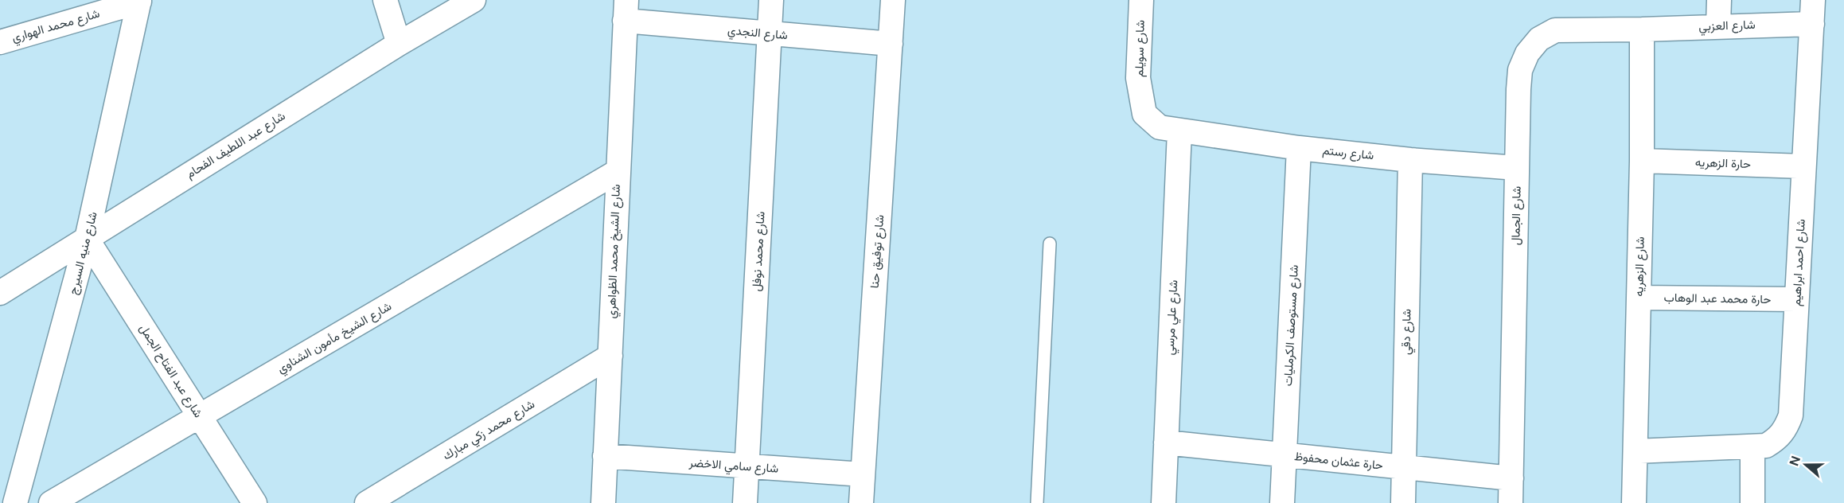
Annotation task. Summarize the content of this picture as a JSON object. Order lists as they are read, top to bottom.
{
  "streets": {
    "street": [
      "شارع محمد الهواري",
      "شارع العزبي",
      "شارع النجدي",
      "شارع سويلم",
      "شارع عبد اللطيف الفحام",
      "شارع رستم",
      "حارة الزهريه",
      "شارع الجمال",
      "شارع الشيخ محمد الظواهري",
      "شارع محمد نوفل",
      "شارع توفيق حنا",
      "شارع منيه السيرج",
      "شارع احمد ابراهيم",
      "شارع الزهريه",
      "حارة محمد عبد الوهاب",
      "شارع علي مرسي",
      "شارع مستوصف الكرمليات",
      "شارع دقي",
      "شارع الشيخ مأمون الشناوي",
      "شارع عبد الفتاح الجمل",
      "شارع محمد زكي مبارك",
      "حارة عثمان محفوظ",
      "شارع سامي الاخضر"
    ]
  },
  "crossings": [
    ["شارع محمد الهواري", "شارع منيه السيرج"],
    ["شارع العزبي", "شارع الجمال"],
    ["شارع العزبي", "شارع احمد ابراهيم"],
    ["شارع العزبي", "شارع الزهريه"],
    ["شارع النجدي", "شارع الشيخ محمد الظواهري"],
    ["شارع النجدي", "شارع محمد نوفل"],
    ["شارع النجدي", "شارع توفيق حنا"],
    ["شارع سويلم", "شارع رستم"],
    ["شارع سويلم", "شارع علي مرسي"],
    ["شارع عبد اللطيف الفحام", "شارع منيه السيرج"],
    ["شارع عبد اللطيف الفحام", "شارع عبد الفتاح الجمل"],
    ["شارع رستم", "شارع الجمال"],
    ["شارع رستم", "شارع علي مرسي"],
    ["شارع رستم", "شارع مستوصف الكرمليات"],
    ["شارع رستم", "شارع دقي"],
    ["حارة الزهريه", "شارع احمد ابراهيم"],
    ["حارة الزهريه", "شارع الزهريه"],
    ["شارع الجمال", "شارع الزهريه"],
    ["شارع الجمال", "حارة عثمان محفوظ"],
    ["شارع الشيخ محمد الظواهري", "شارع الشيخ مأمون الشناوي"],
    ["شارع الشيخ محمد الظواهري", "شارع محمد زكي مبارك"],
    ["شارع الشيخ محمد الظواهري", "شارع سامي الاخضر"],
    ["شارع محمد نوفل", "شارع سامي الاخضر"],
    ["شارع توفيق حنا", "شارع سامي الاخضر"],
    ["شارع منيه السيرج", "شارع عبد الفتاح الجمل"],
    ["شارع احمد ابراهيم", "شارع الزهريه"],
    ["شارع احمد ابراهيم", "حارة محمد عبد الوهاب"],
    ["شارع الزهريه", "حارة محمد عبد الوهاب"],
    ["شارع علي مرسي", "حارة عثمان محفوظ"],
    ["شارع مستوصف الكرمليات", "حارة عثمان محفوظ"],
    ["شارع دقي", "حارة عثمان محفوظ"],
    ["شارع الشيخ مأمون الشناوي", "شارع عبد الفتاح الجمل"]
  ],
  "north": "left"
}
